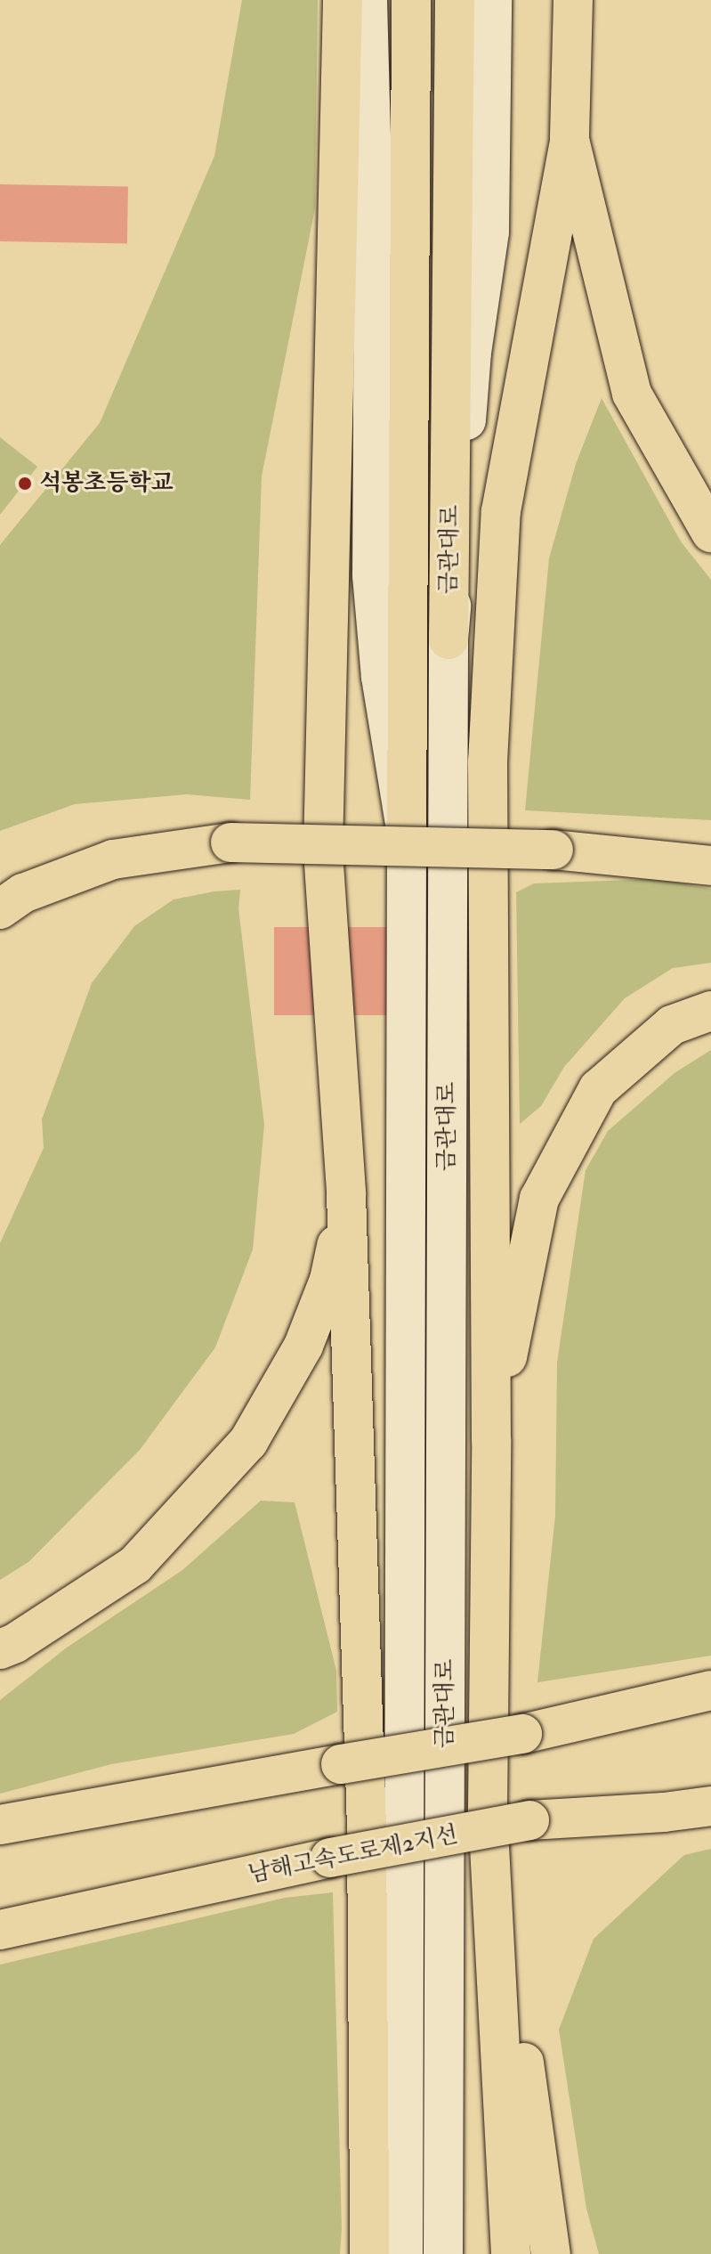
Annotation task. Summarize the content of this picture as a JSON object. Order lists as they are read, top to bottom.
{
  "streets": {
    "main road": ["금관대로", "남해고속도로제2지선"]
  },
  "places": ["석봉초등학교"]
}
